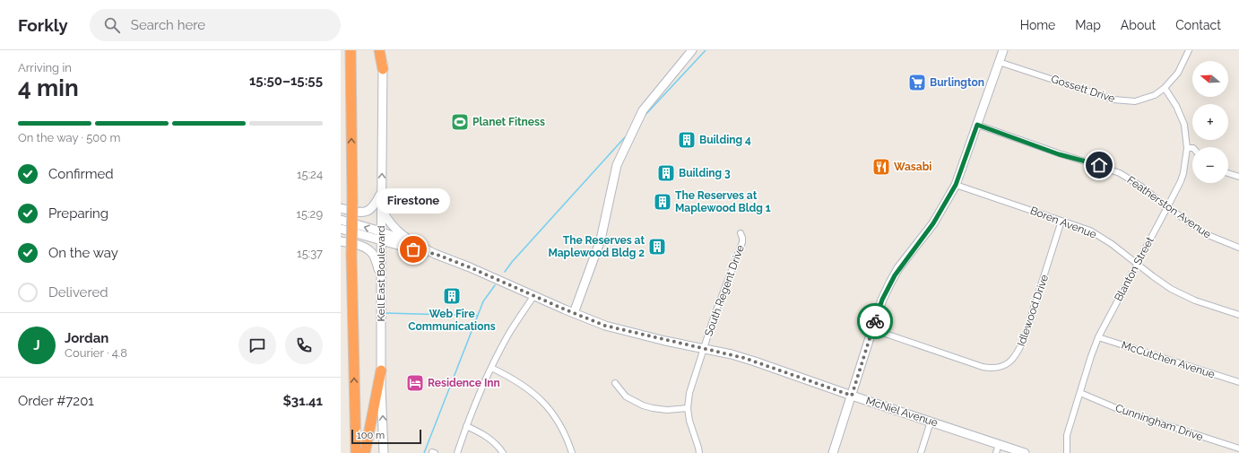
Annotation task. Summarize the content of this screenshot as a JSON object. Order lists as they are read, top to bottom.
{
  "streets": {
    "street": [
      "Gossett Drive",
      "Featherston Avenue",
      "Boren Avenue",
      "Blanton Street",
      "Kell East Boulevard",
      "South Regent Drive",
      "Idlewood Drive",
      "McCutchen Avenue",
      "McNiel Avenue",
      "Cunningham Drive"
    ]
  },
  "crossings": [
    ["Gossett Drive", "Blanton Street"],
    ["Featherston Avenue", "Blanton Street"],
    ["Boren Avenue", "Blanton Street"],
    ["Boren Avenue", "Idlewood Drive"],
    ["Blanton Street", "McCutchen Avenue"],
    ["Blanton Street", "Cunningham Drive"],
    ["Kell East Boulevard", "McNiel Avenue"],
    ["South Regent Drive", "McNiel Avenue"]
  ],
  "one_way": ["Kell East Boulevard"],
  "places": {
    "supermarket": ["Burlington"],
    "sports": ["Planet Fitness"],
    "building": [
      "Building 4",
      "Building 3",
      "The Reserves at Maplewood Bldg 1",
      "The Reserves at Maplewood Bldg 2",
      "Web Fire Communications"
    ],
    "restaurant": ["Wasabi"],
    "other": ["Firestone"],
    "hotel": ["Residence Inn"]
  },
  "scale_bar": "100 m",
  "north": "left",
  "page": {
    "header": "Forkly",
    "search": "Search here",
    "nav": [
      "Home",
      "Map",
      "About",
      "Contact"
    ],
    "heading": ["4 min", "Arriving in", "15:50–15:55"],
    "panel": [
      "Jordan",
      "Courier · 4.8",
      "Order #7201",
      "$31.41"
    ],
    "map_buttons": ["+", "−"],
    "bar": "On the way · 500 m",
    "list": [
      ["Confirmed", "15:24"],
      ["Preparing", "15:29"],
      ["On the way", "15:37"],
      "Delivered"
    ],
    "bubble": "Firestone",
    "round": "J",
    "scale": "100 m"
  }
}
